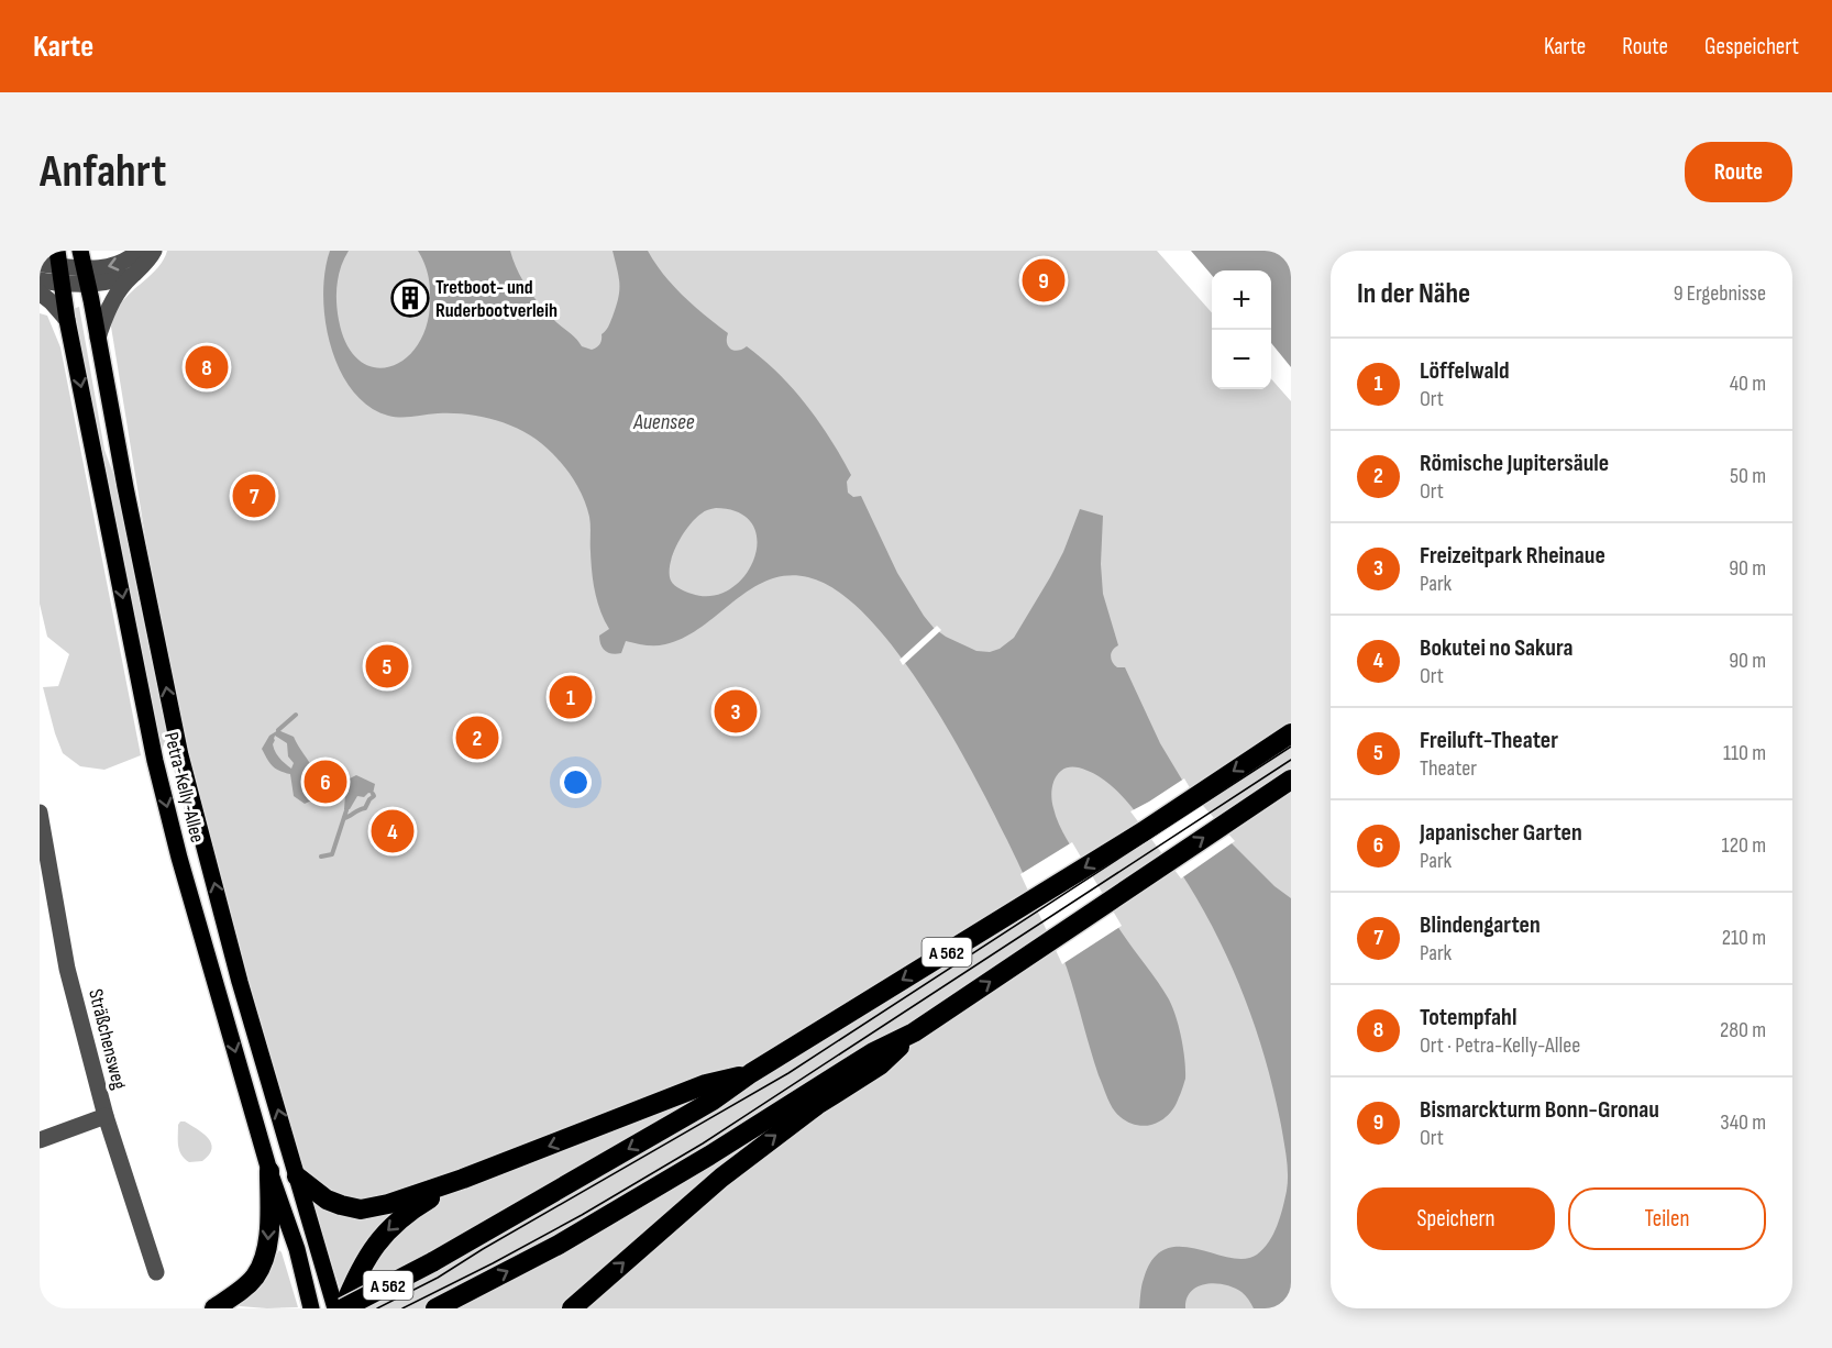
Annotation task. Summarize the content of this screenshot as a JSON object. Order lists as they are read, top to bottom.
{
  "streets": {
    "highway": ["A 562"],
    "main road": ["Petra-Kelly-Allee"],
    "street": ["Sträßchensweg"]
  },
  "water": ["Auensee"],
  "places": {
    "building": ["Tretboot- und Ruderbootverleih"]
  },
  "page": {
    "header": "Karte",
    "nav": ["Karte", "Route", "Gespeichert"],
    "buttons": [
      "Route",
      ["Speichern", "Teilen"]
    ],
    "title": "Anfahrt",
    "heading": ["In der Nähe", "9 Ergebnisse"],
    "pins": [
      "9",
      "8",
      "7",
      "5",
      "1",
      "3",
      "2",
      "6",
      "4"
    ],
    "map_buttons": ["+", "−"],
    "list": [
      {
        "mark": "1",
        "name": "Löffelwald",
        "note": "Ort",
        "value": "40 m"
      },
      {
        "mark": "2",
        "name": "Römische Jupitersäule",
        "note": "Ort",
        "value": "50 m"
      },
      {
        "mark": "3",
        "name": "Freizeitpark Rheinaue",
        "note": "Park",
        "value": "90 m"
      },
      {
        "mark": "4",
        "name": "Bokutei no Sakura",
        "note": "Ort",
        "value": "90 m"
      },
      {
        "mark": "5",
        "name": "Freiluft-Theater",
        "note": "Theater",
        "value": "110 m"
      },
      {
        "mark": "6",
        "name": "Japanischer Garten",
        "note": "Park",
        "value": "120 m"
      },
      {
        "mark": "7",
        "name": "Blindengarten",
        "note": "Park",
        "value": "210 m"
      },
      {
        "mark": "8",
        "name": "Totempfahl",
        "note": "Ort · Petra-Kelly-Allee",
        "value": "280 m"
      },
      {
        "mark": "9",
        "name": "Bismarckturm Bonn-Gronau",
        "note": "Ort",
        "value": "340 m"
      }
    ]
  }
}
